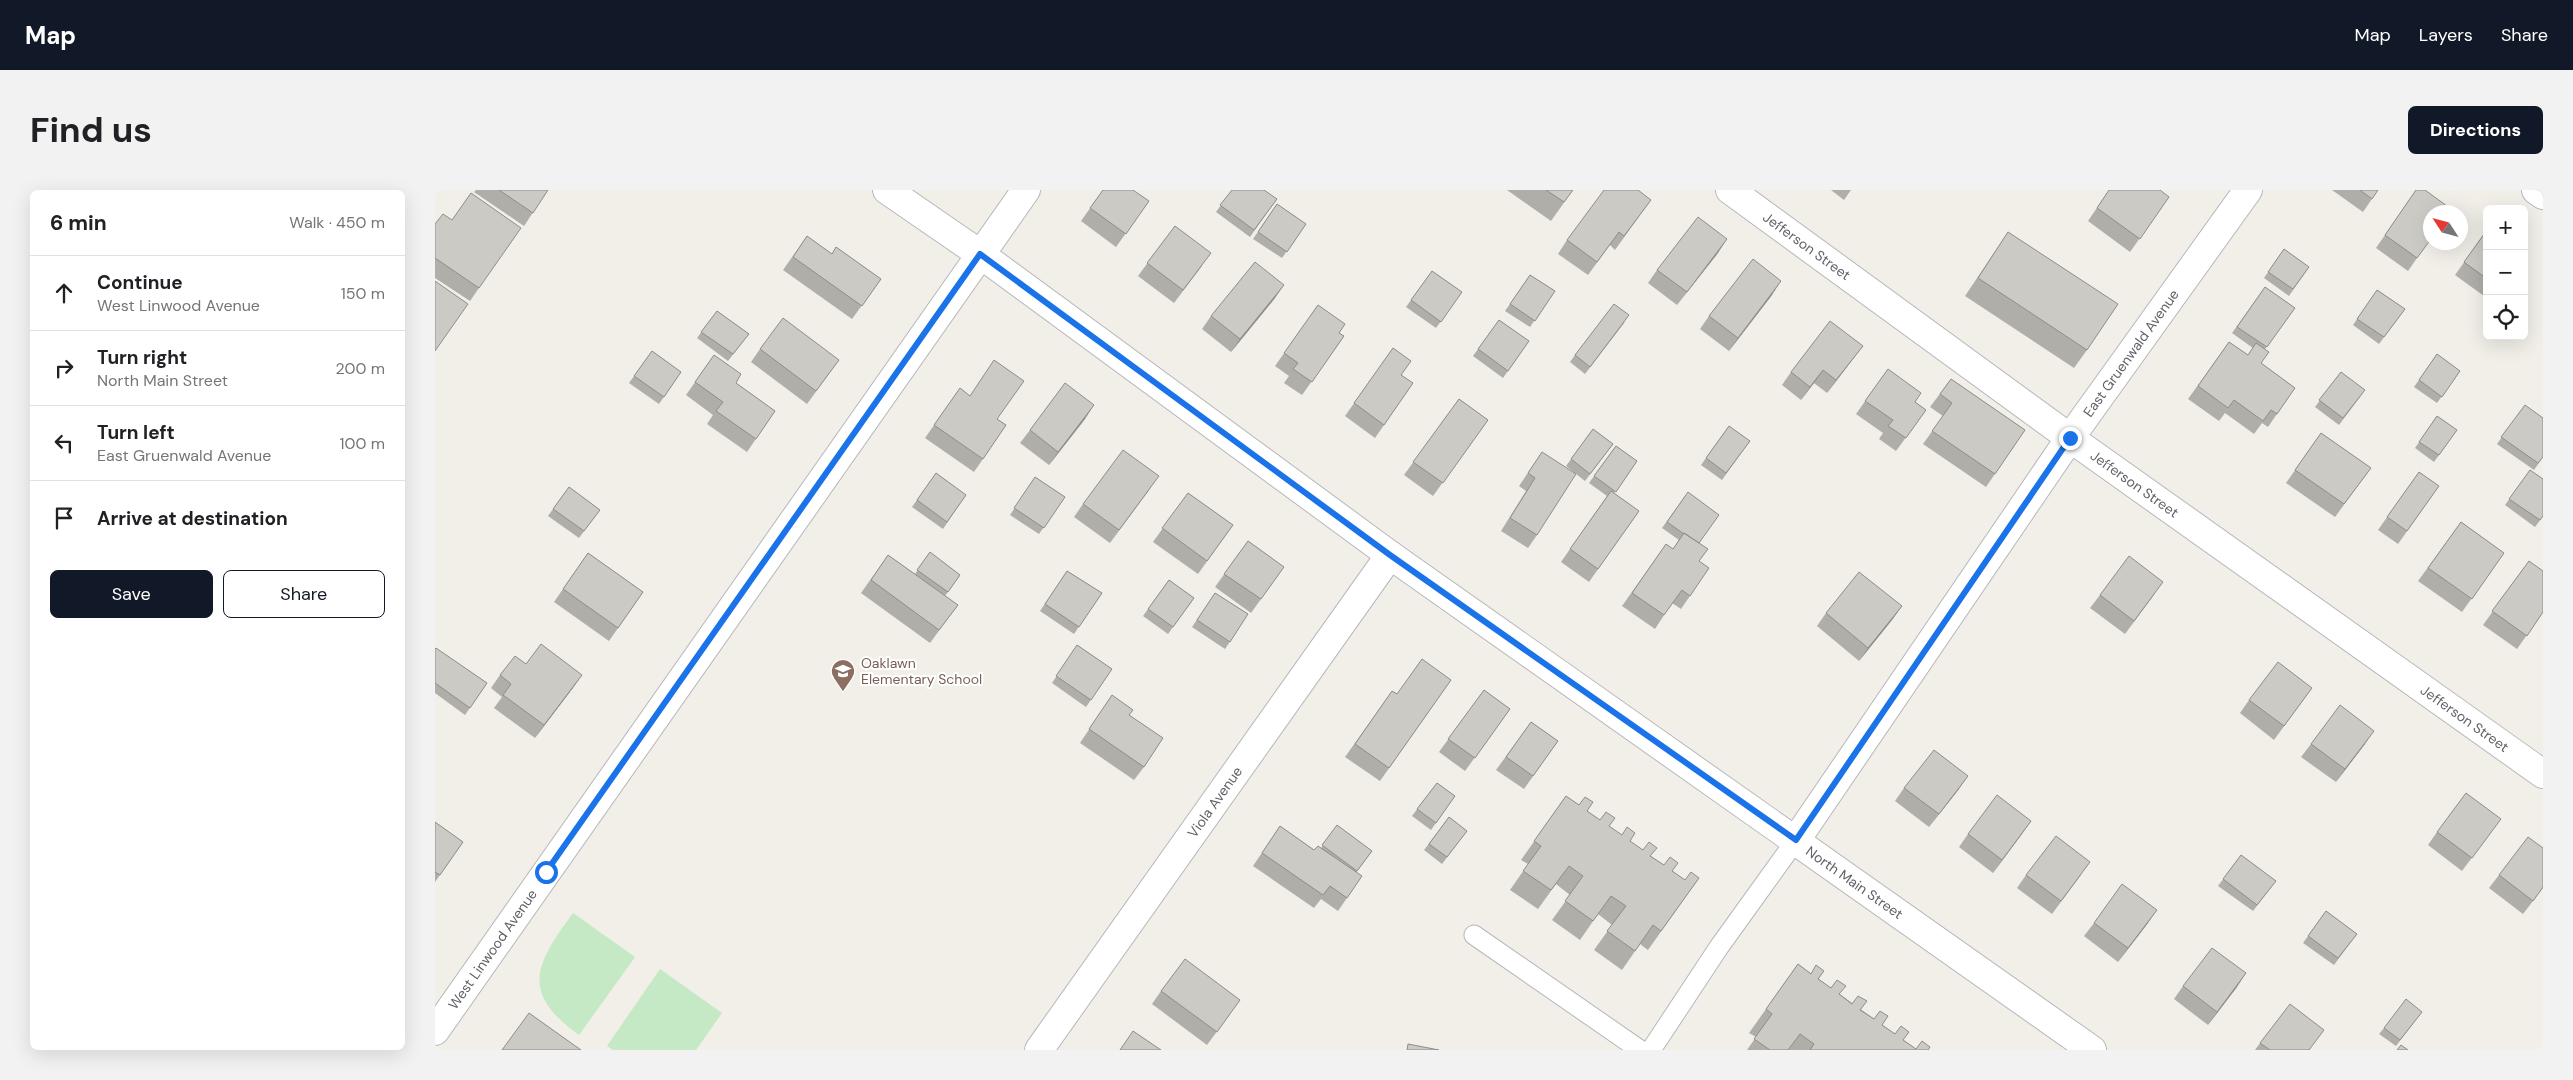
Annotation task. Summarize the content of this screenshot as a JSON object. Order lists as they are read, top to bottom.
{
  "streets": {
    "street": [
      "Jefferson Street",
      "East Gruenwald Avenue",
      "Viola Avenue",
      "North Main Street",
      "West Linwood Avenue"
    ]
  },
  "crossings": [
    ["Jefferson Street", "East Gruenwald Avenue"],
    ["East Gruenwald Avenue", "North Main Street"],
    ["Viola Avenue", "North Main Street"],
    ["North Main Street", "West Linwood Avenue"]
  ],
  "places": {
    "school or university": ["Oaklawn Elementary School"]
  },
  "north": "top left",
  "page": {
    "header": "Map",
    "nav": ["Map", "Layers", "Share"],
    "buttons": [
      "Directions",
      ["Save", "Share"]
    ],
    "title": "Find us",
    "heading": ["6 min", "Walk · 450 m"],
    "map_buttons": ["+", "−"],
    "list": [
      ["Continue", "West Linwood Avenue", "150 m"],
      ["Turn right", "North Main Street", "200 m"],
      ["Turn left", "East Gruenwald Avenue", "100 m"],
      "Arrive at destination"
    ]
  }
}
